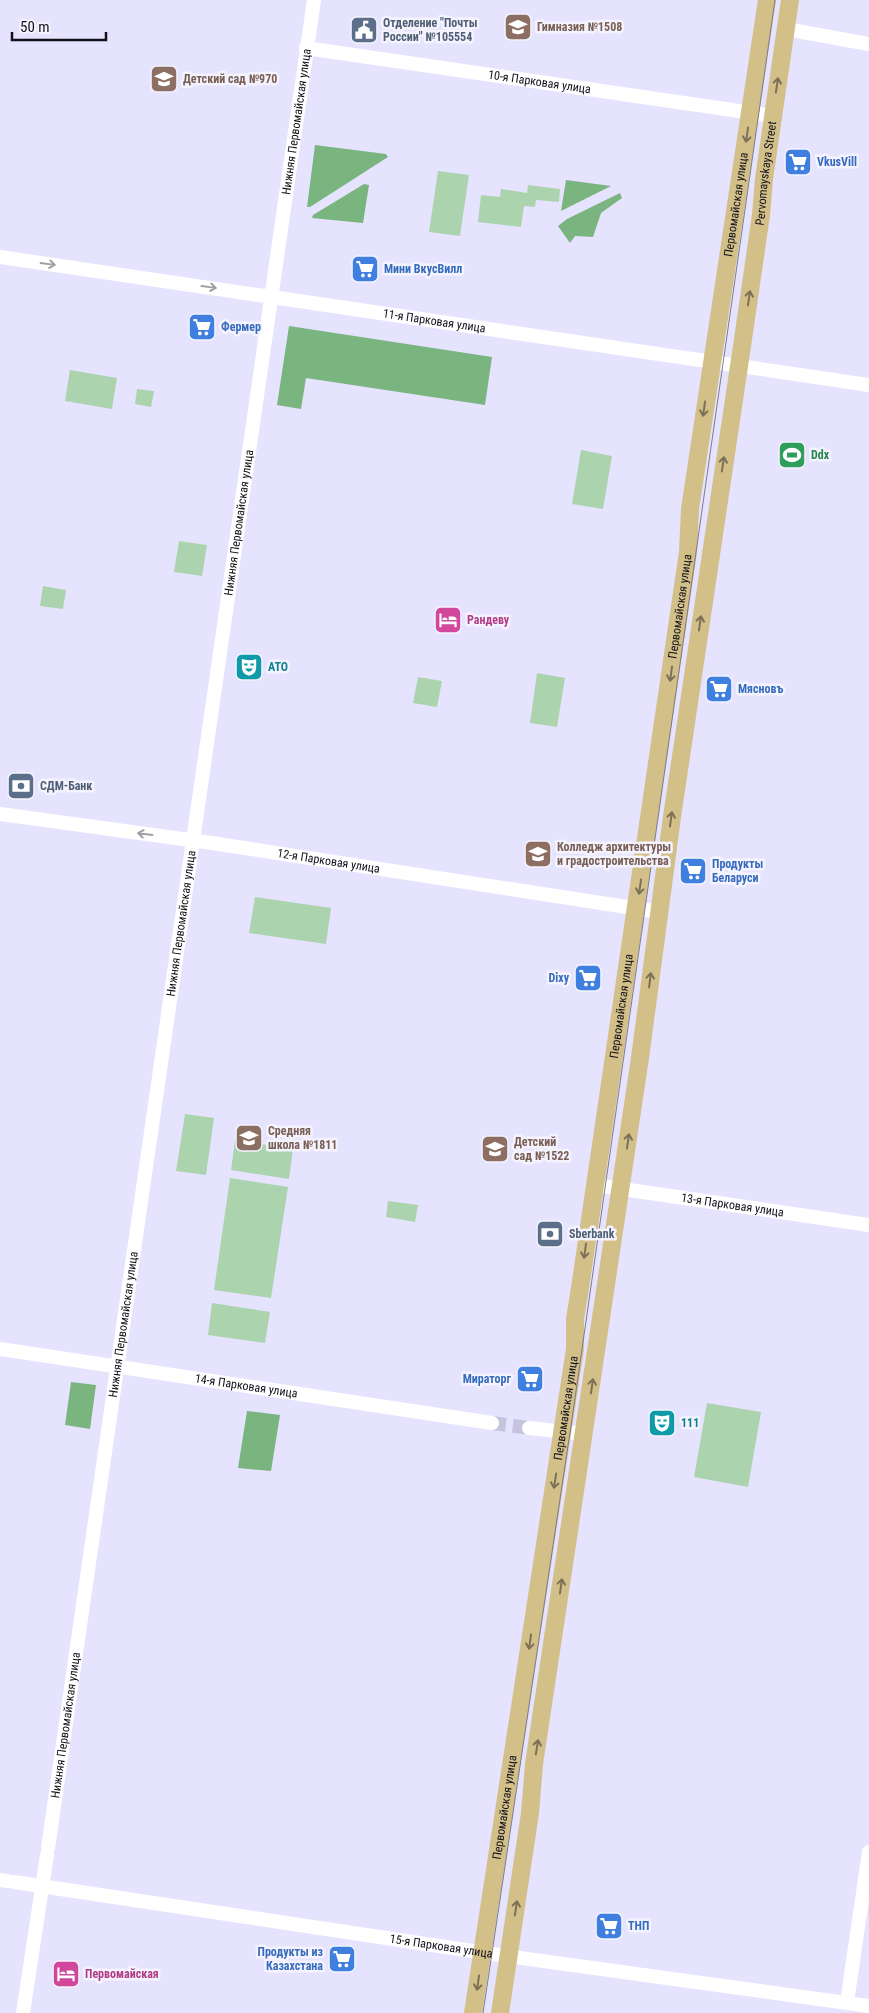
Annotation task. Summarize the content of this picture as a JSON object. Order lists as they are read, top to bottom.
{
  "streets": {
    "main road": ["Pervomayskaya Street", "Первомайская улица"],
    "street": [
      "10-я Парковая улица",
      "Нижняя Первомайская улица",
      "11-я Парковая улица",
      "12-я Парковая улица",
      "13-я Парковая улица",
      "14-я Парковая улица",
      "15-я Парковая улица"
    ]
  },
  "crossings": [
    ["10-я Парковая улица", "Нижняя Первомайская улица"],
    ["10-я Парковая улица", "Pervomayskaya Street"],
    ["10-я Парковая улица", "Первомайская улица"],
    ["Нижняя Первомайская улица", "11-я Парковая улица"],
    ["Нижняя Первомайская улица", "12-я Парковая улица"],
    ["Нижняя Первомайская улица", "14-я Парковая улица"],
    ["Нижняя Первомайская улица", "15-я Парковая улица"],
    ["Pervomayskaya Street", "Первомайская улица"],
    ["Pervomayskaya Street", "11-я Парковая улица"],
    ["Первомайская улица", "11-я Парковая улица"],
    ["Первомайская улица", "12-я Парковая улица"],
    ["Первомайская улица", "13-я Парковая улица"],
    ["Первомайская улица", "15-я Парковая улица"]
  ],
  "one_way": ["Pervomayskaya Street"],
  "places": {
    "school or university": [
      "Гимназия №1508",
      "Детский сад №970",
      "Колледж архитектуры и градостроительства",
      "Средняя школа №1811",
      "Детский сад №1522"
    ],
    "public building": ["Отделение \"Почты России\" №105554"],
    "supermarket": [
      "VkusVill",
      "Мини ВкусВилл",
      "Фермер",
      "Мясновъ",
      "Продукты Беларуси",
      "Dixy",
      "Мираторг",
      "ТНП",
      "Продукты из Казахстана"
    ],
    "sports": ["Ddx"],
    "hotel": ["Рандеву", "Первомайская"],
    "theatre": ["АТО", "111"],
    "bank": ["СДМ-Банк", "Sberbank"]
  },
  "scale_bar": "50 m"
}
